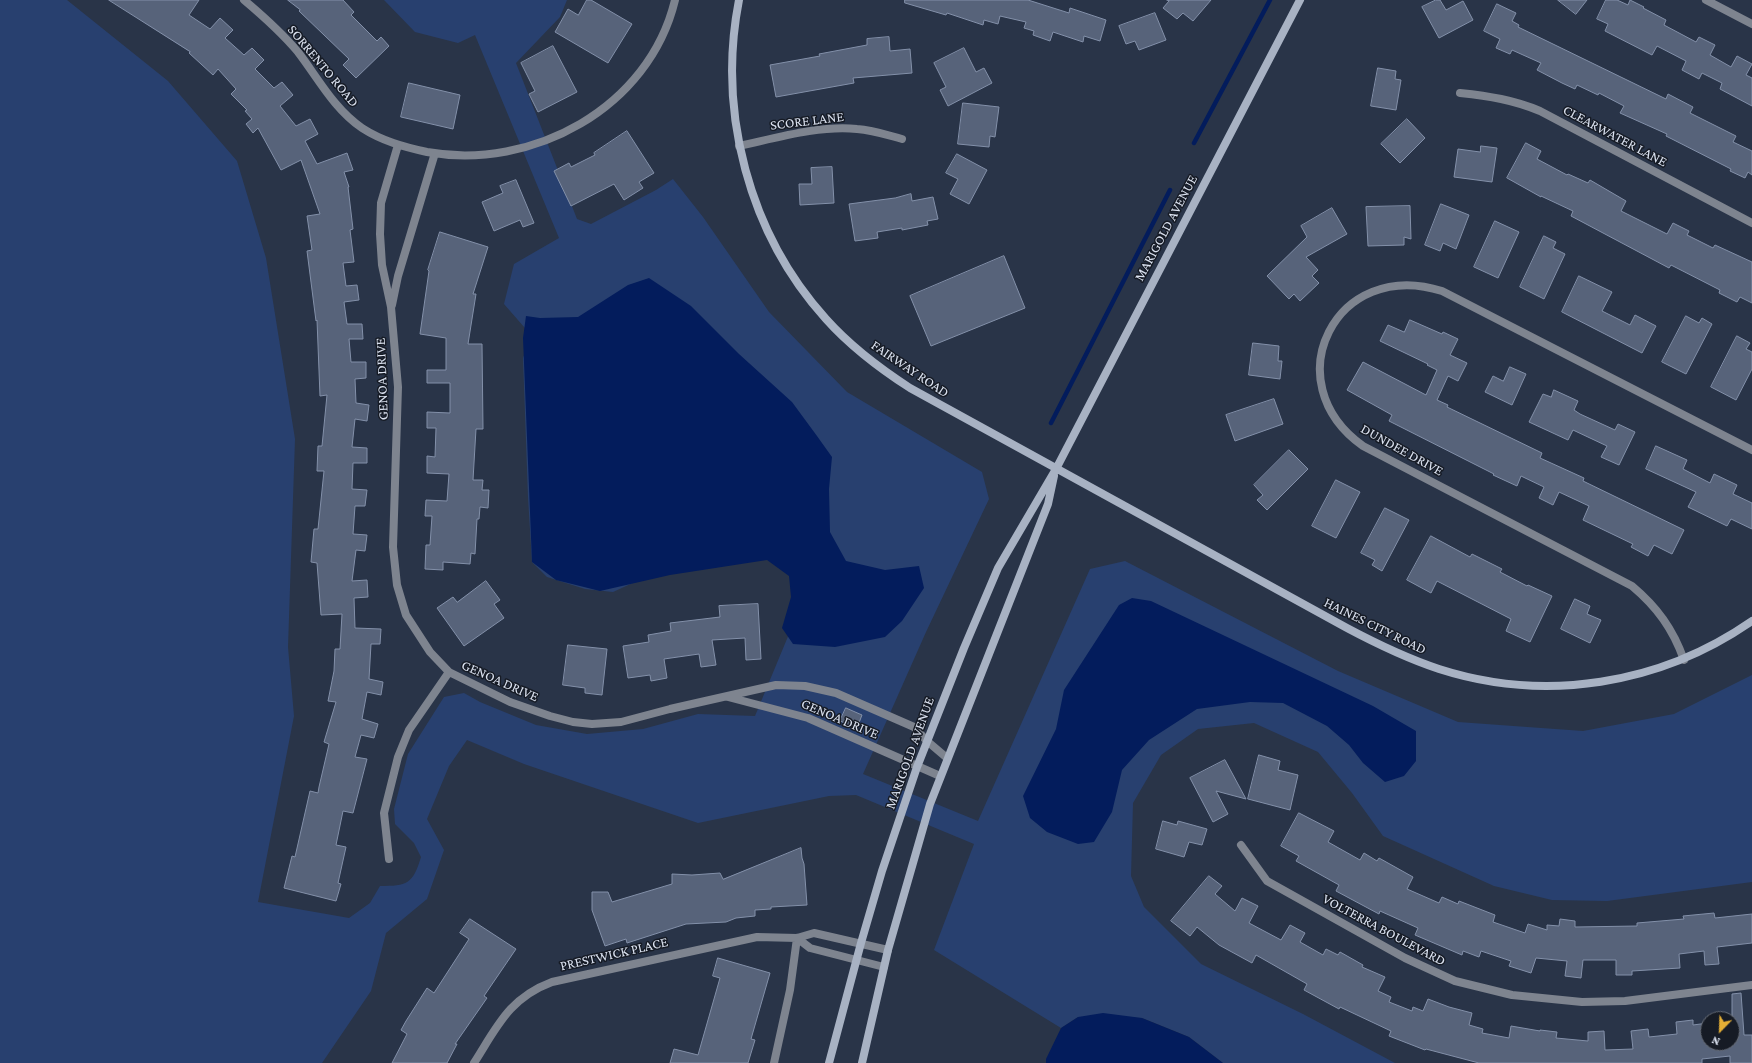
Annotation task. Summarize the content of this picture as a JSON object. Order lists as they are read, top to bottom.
{
  "streets": {
    "main road": ["MARIGOLD AVENUE", "FAIRWAY ROAD", "HAINES CITY ROAD"],
    "street": [
      "SORRENTO ROAD",
      "SCORE LANE",
      "CLEARWATER LANE",
      "GENOA DRIVE",
      "DUNDEE DRIVE",
      "VOLTERRA BOULEVARD",
      "PRESTWICK PLACE"
    ]
  },
  "crossings": [
    ["SORRENTO ROAD", "GENOA DRIVE"],
    ["SCORE LANE", "FAIRWAY ROAD"],
    ["MARIGOLD AVENUE", "FAIRWAY ROAD"],
    ["MARIGOLD AVENUE", "GENOA DRIVE"],
    ["MARIGOLD AVENUE", "HAINES CITY ROAD"],
    ["MARIGOLD AVENUE", "PRESTWICK PLACE"],
    ["FAIRWAY ROAD", "HAINES CITY ROAD"],
    ["DUNDEE DRIVE", "HAINES CITY ROAD"]
  ],
  "north": "bottom left"
}
